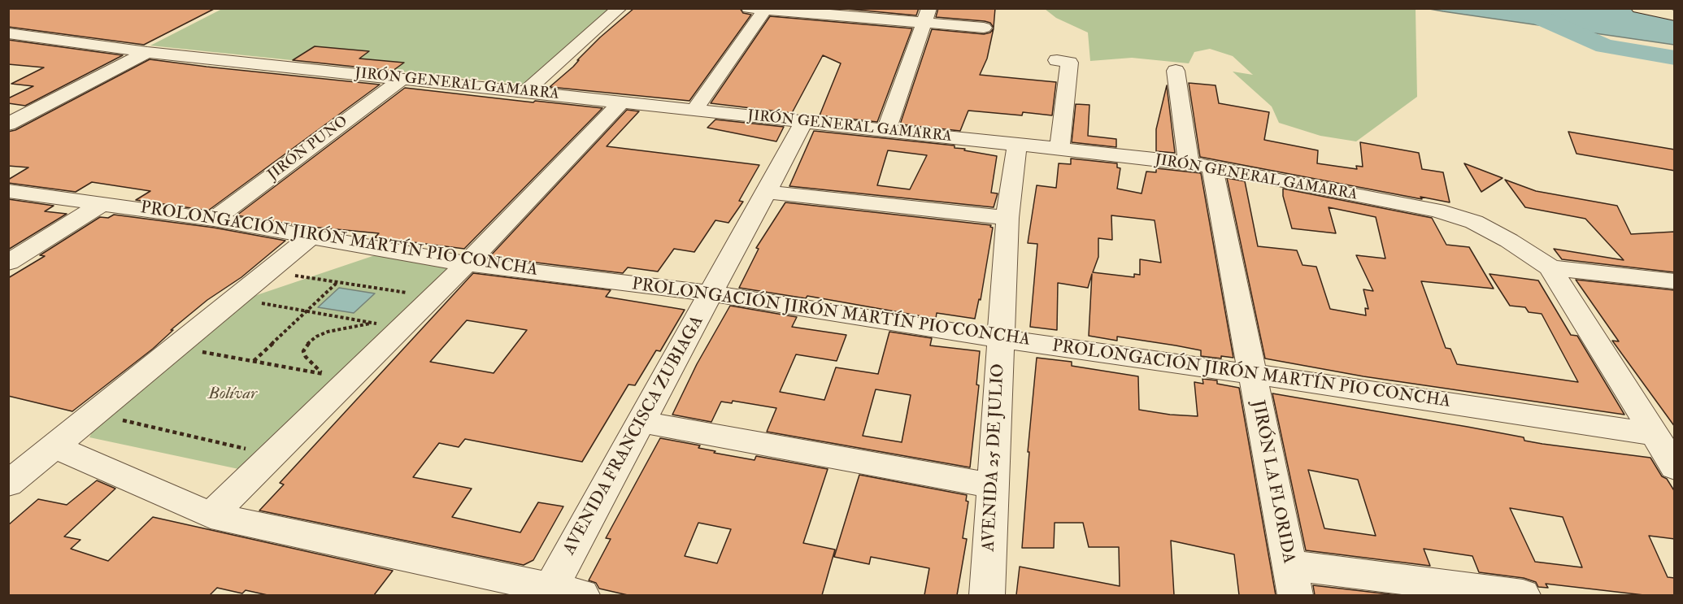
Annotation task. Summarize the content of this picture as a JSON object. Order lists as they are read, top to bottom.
{
  "streets": {
    "street": [
      "JIRÓN GENERAL GAMARRA",
      "JIRÓN PUNO",
      "PROLONGACIÓN JIRÓN MARTÍN PIO CONCHA",
      "AVENIDA FRANCISCA ZUBIAGA",
      "AVENIDA 25 DE JULIO",
      "JIRÓN LA FLORIDA"
    ]
  },
  "crossings": [
    ["JIRÓN GENERAL GAMARRA", "JIRÓN PUNO"],
    ["JIRÓN GENERAL GAMARRA", "AVENIDA FRANCISCA ZUBIAGA"],
    ["JIRÓN GENERAL GAMARRA", "AVENIDA 25 DE JULIO"],
    ["JIRÓN GENERAL GAMARRA", "JIRÓN LA FLORIDA"],
    ["JIRÓN PUNO", "PROLONGACIÓN JIRÓN MARTÍN PIO CONCHA"],
    ["PROLONGACIÓN JIRÓN MARTÍN PIO CONCHA", "AVENIDA FRANCISCA ZUBIAGA"],
    ["PROLONGACIÓN JIRÓN MARTÍN PIO CONCHA", "AVENIDA 25 DE JULIO"],
    ["PROLONGACIÓN JIRÓN MARTÍN PIO CONCHA", "JIRÓN LA FLORIDA"]
  ],
  "parks": ["Bolívar"]
}
